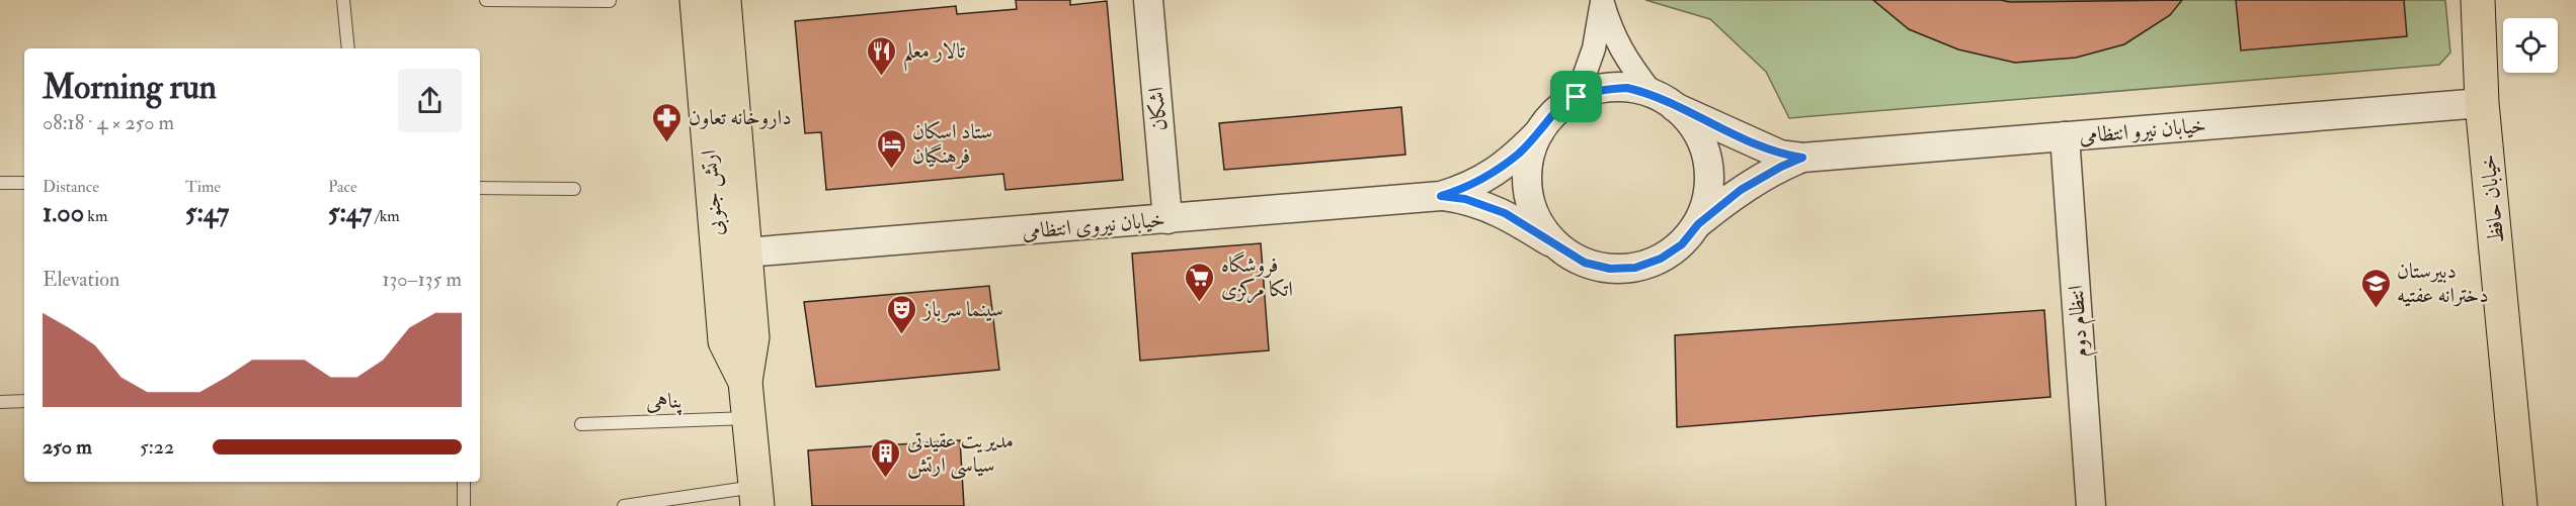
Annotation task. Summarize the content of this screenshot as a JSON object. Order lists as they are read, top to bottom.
{
  "streets": {
    "main road": ["ارتش جنوبی", "خیابان حافظ"],
    "street": [
      "اشکان",
      "خیابان نیرو انتظامی",
      "خیابان نیروی انتظامی",
      "انتظام دوم"
    ],
    "lane": ["پناهی"]
  },
  "crossings": [
    ["اشکان", "خیابان نیروی انتظامی"],
    ["خیابان نیرو انتظامی", "خیابان حافظ"],
    ["خیابان نیرو انتظامی", "خیابان نیروی انتظامی"],
    ["خیابان نیرو انتظامی", "انتظام دوم"],
    ["ارتش جنوبی", "خیابان نیروی انتظامی"],
    ["ارتش جنوبی", "پناهی"]
  ],
  "places": {
    "restaurant": ["تالار معلم"],
    "pharmacy": ["داروخانه تعاون"],
    "hotel": ["ستاد اسکان فرهنگیان"],
    "supermarket": ["فروشگاه اتکا مرکزی"],
    "school or university": ["دبیرستان دخترانه عفتیه"],
    "theatre": ["سینما سرباز"],
    "building": ["مدیریت عقیدتی سیاسی ارتش"]
  },
  "page": {
    "heading": ["Morning run", "08:18 · 4 × 250 m"],
    "stats": [
      ["Distance", "1.00 km"],
      ["Time", "5:47"],
      ["Pace", "5:47 /km"]
    ],
    "chart": ["Elevation", "130–135 m"],
    "list": [
      {
        "name": "250 m",
        "note": "5:22"
      }
    ]
  }
}
